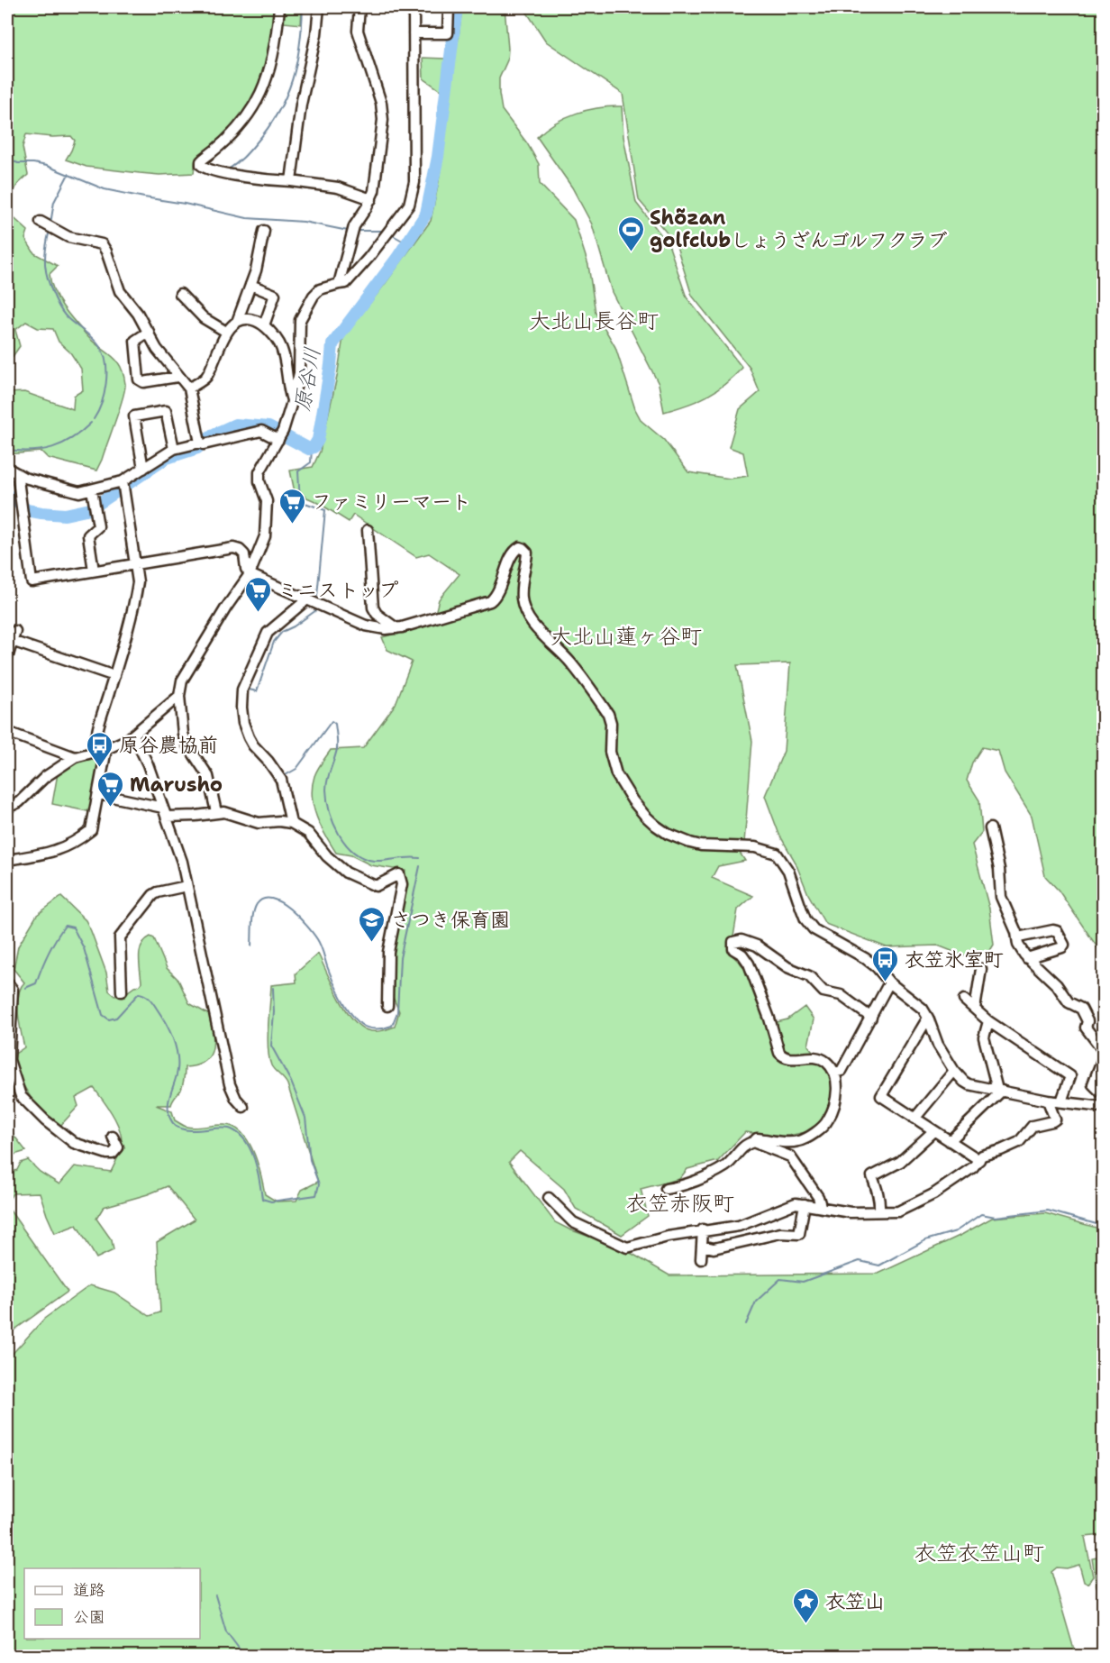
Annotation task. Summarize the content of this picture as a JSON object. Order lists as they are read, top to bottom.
{
  "districts": [
    "大北山長谷町",
    "大北山蓮ヶ谷町",
    "衣笠赤阪町",
    "衣笠衣笠山町"
  ],
  "water": ["原谷川"],
  "places": {
    "sports": ["Shõzan golfclubしょうざんゴルフクラブ"],
    "supermarket": ["ファミリーマート", "ミニストップ", "Marusho"],
    "bus stop": ["原谷農協前", "衣笠氷室町"],
    "school or university": ["さつき保育園"],
    "place": ["衣笠山"]
  },
  "legend": ["道路", "公園"]
}
